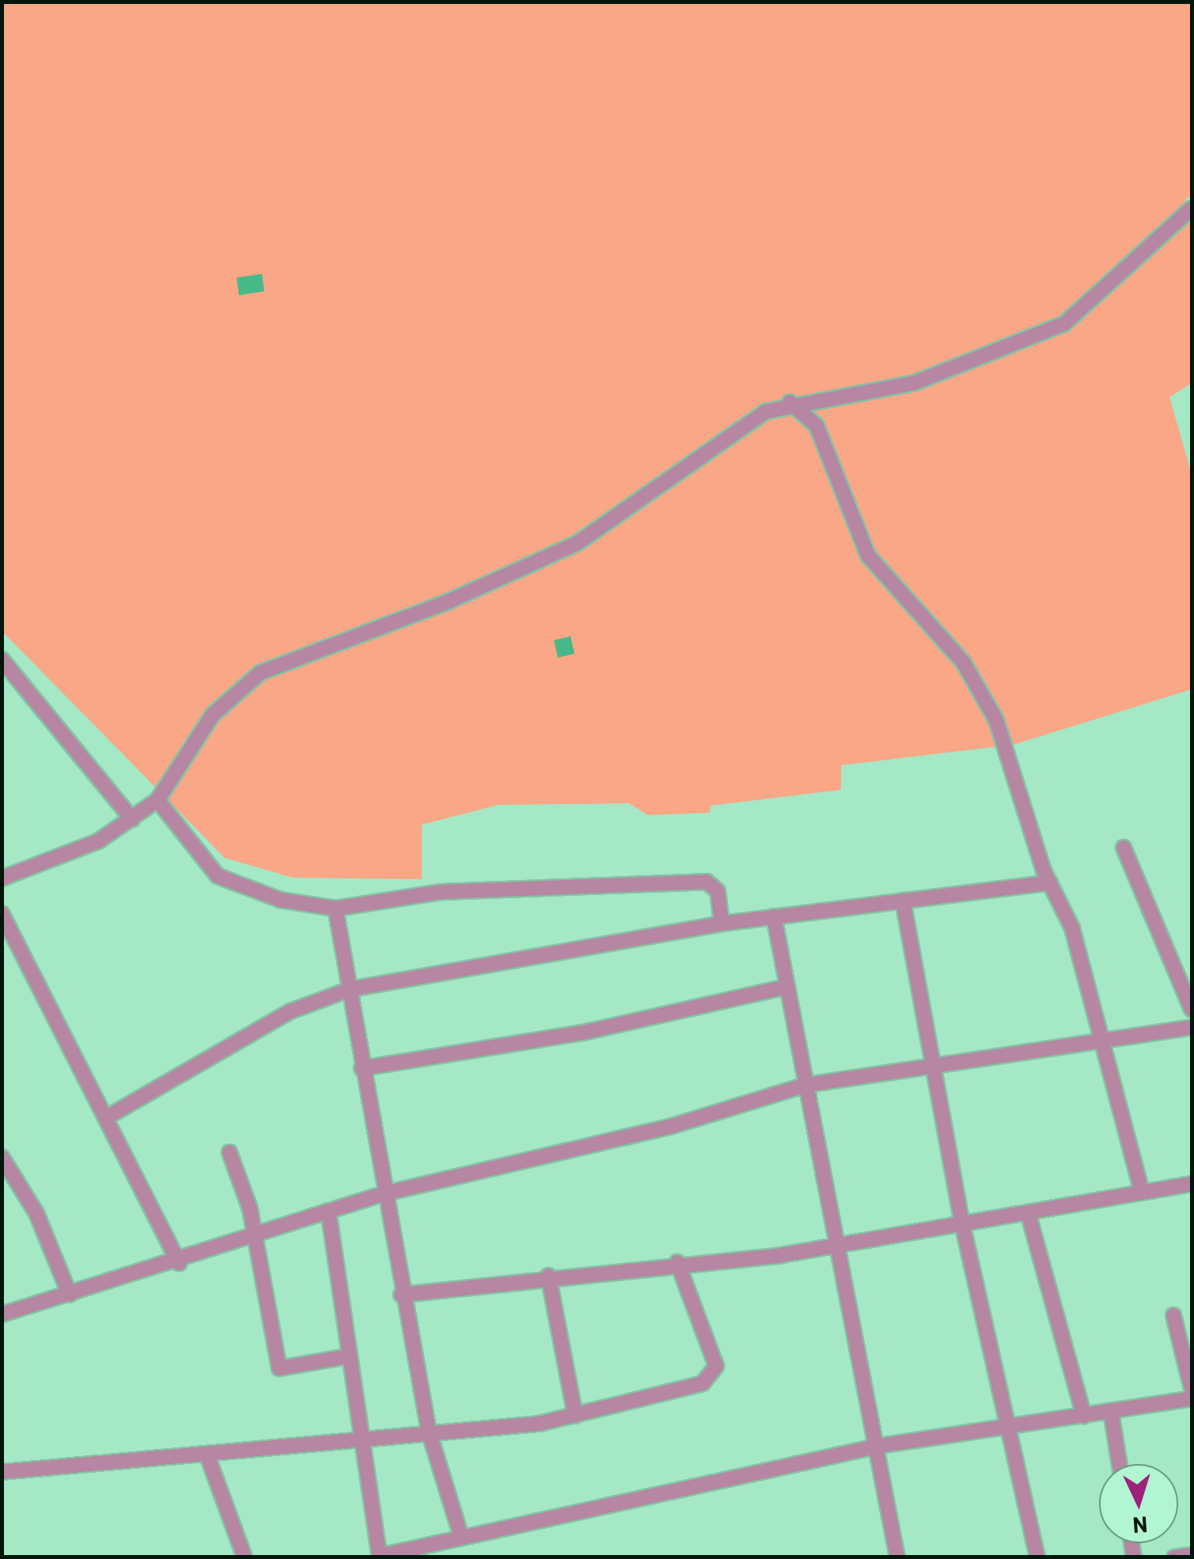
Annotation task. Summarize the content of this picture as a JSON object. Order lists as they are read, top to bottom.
{
  "north": "bottom"
}
